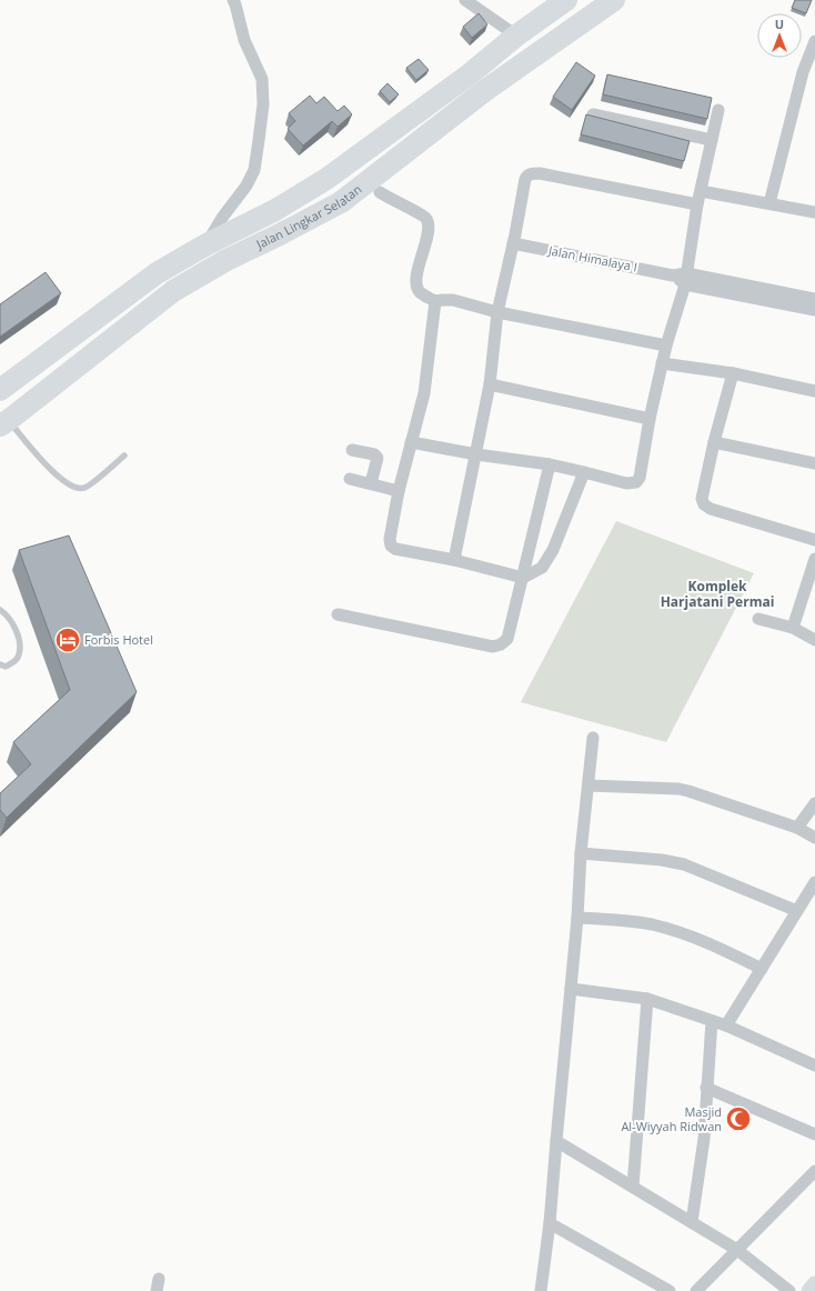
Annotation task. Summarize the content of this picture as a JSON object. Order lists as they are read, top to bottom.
{
  "streets": {
    "highway": ["Jalan Lingkar Selatan"],
    "street": ["Jalan Himalaya I"]
  },
  "districts": ["Komplek Harjatani Permai"],
  "places": {
    "hotel": ["Forbis Hotel"],
    "mosque": ["Masjid Al-Wiyyah Ridwan"]
  },
  "north": "top"
}
